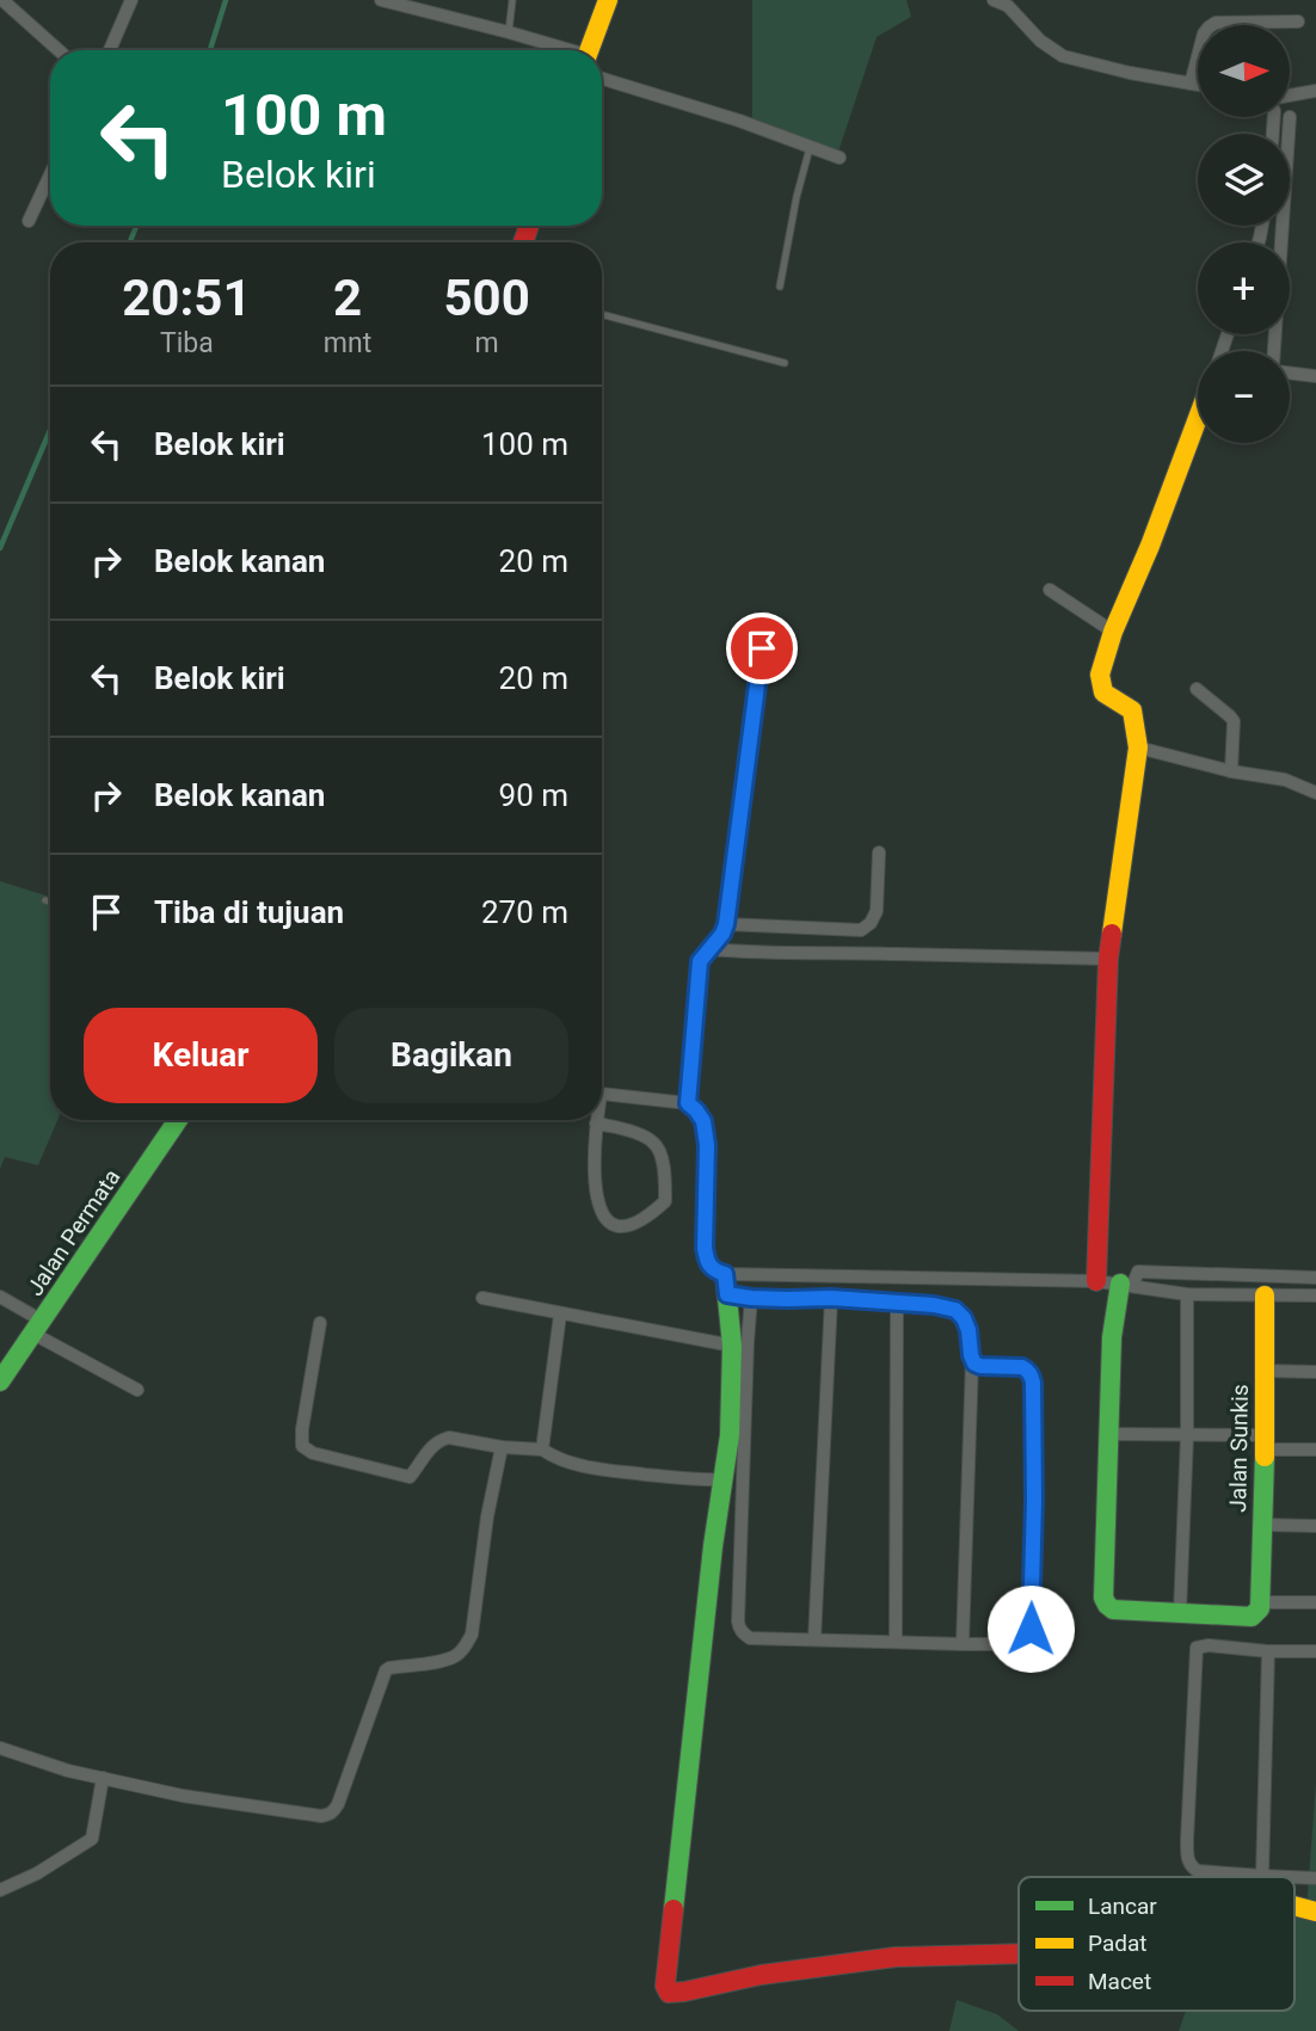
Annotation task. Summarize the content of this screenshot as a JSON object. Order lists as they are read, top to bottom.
{
  "streets": {
    "street": ["Jalan Permata", "Jalan Sunkis"]
  },
  "legend": ["Lancar", "Padat", "Macet"],
  "north": "right",
  "page": {
    "map_buttons": ["+", "−"],
    "turn": ["100 m", "Belok kiri"],
    "eta": [
      "20:51",
      "Tiba",
      "2",
      "mnt",
      "500",
      "m"
    ],
    "list": [
      {
        "name": "Belok kiri",
        "value": "100 m"
      },
      {
        "name": "Belok kanan",
        "value": "20 m"
      },
      {
        "name": "Belok kiri",
        "value": "20 m"
      },
      {
        "name": "Belok kanan",
        "value": "90 m"
      },
      {
        "name": "Tiba di tujuan",
        "value": "270 m"
      }
    ],
    "buttons": ["Keluar", "Bagikan"]
  }
}
